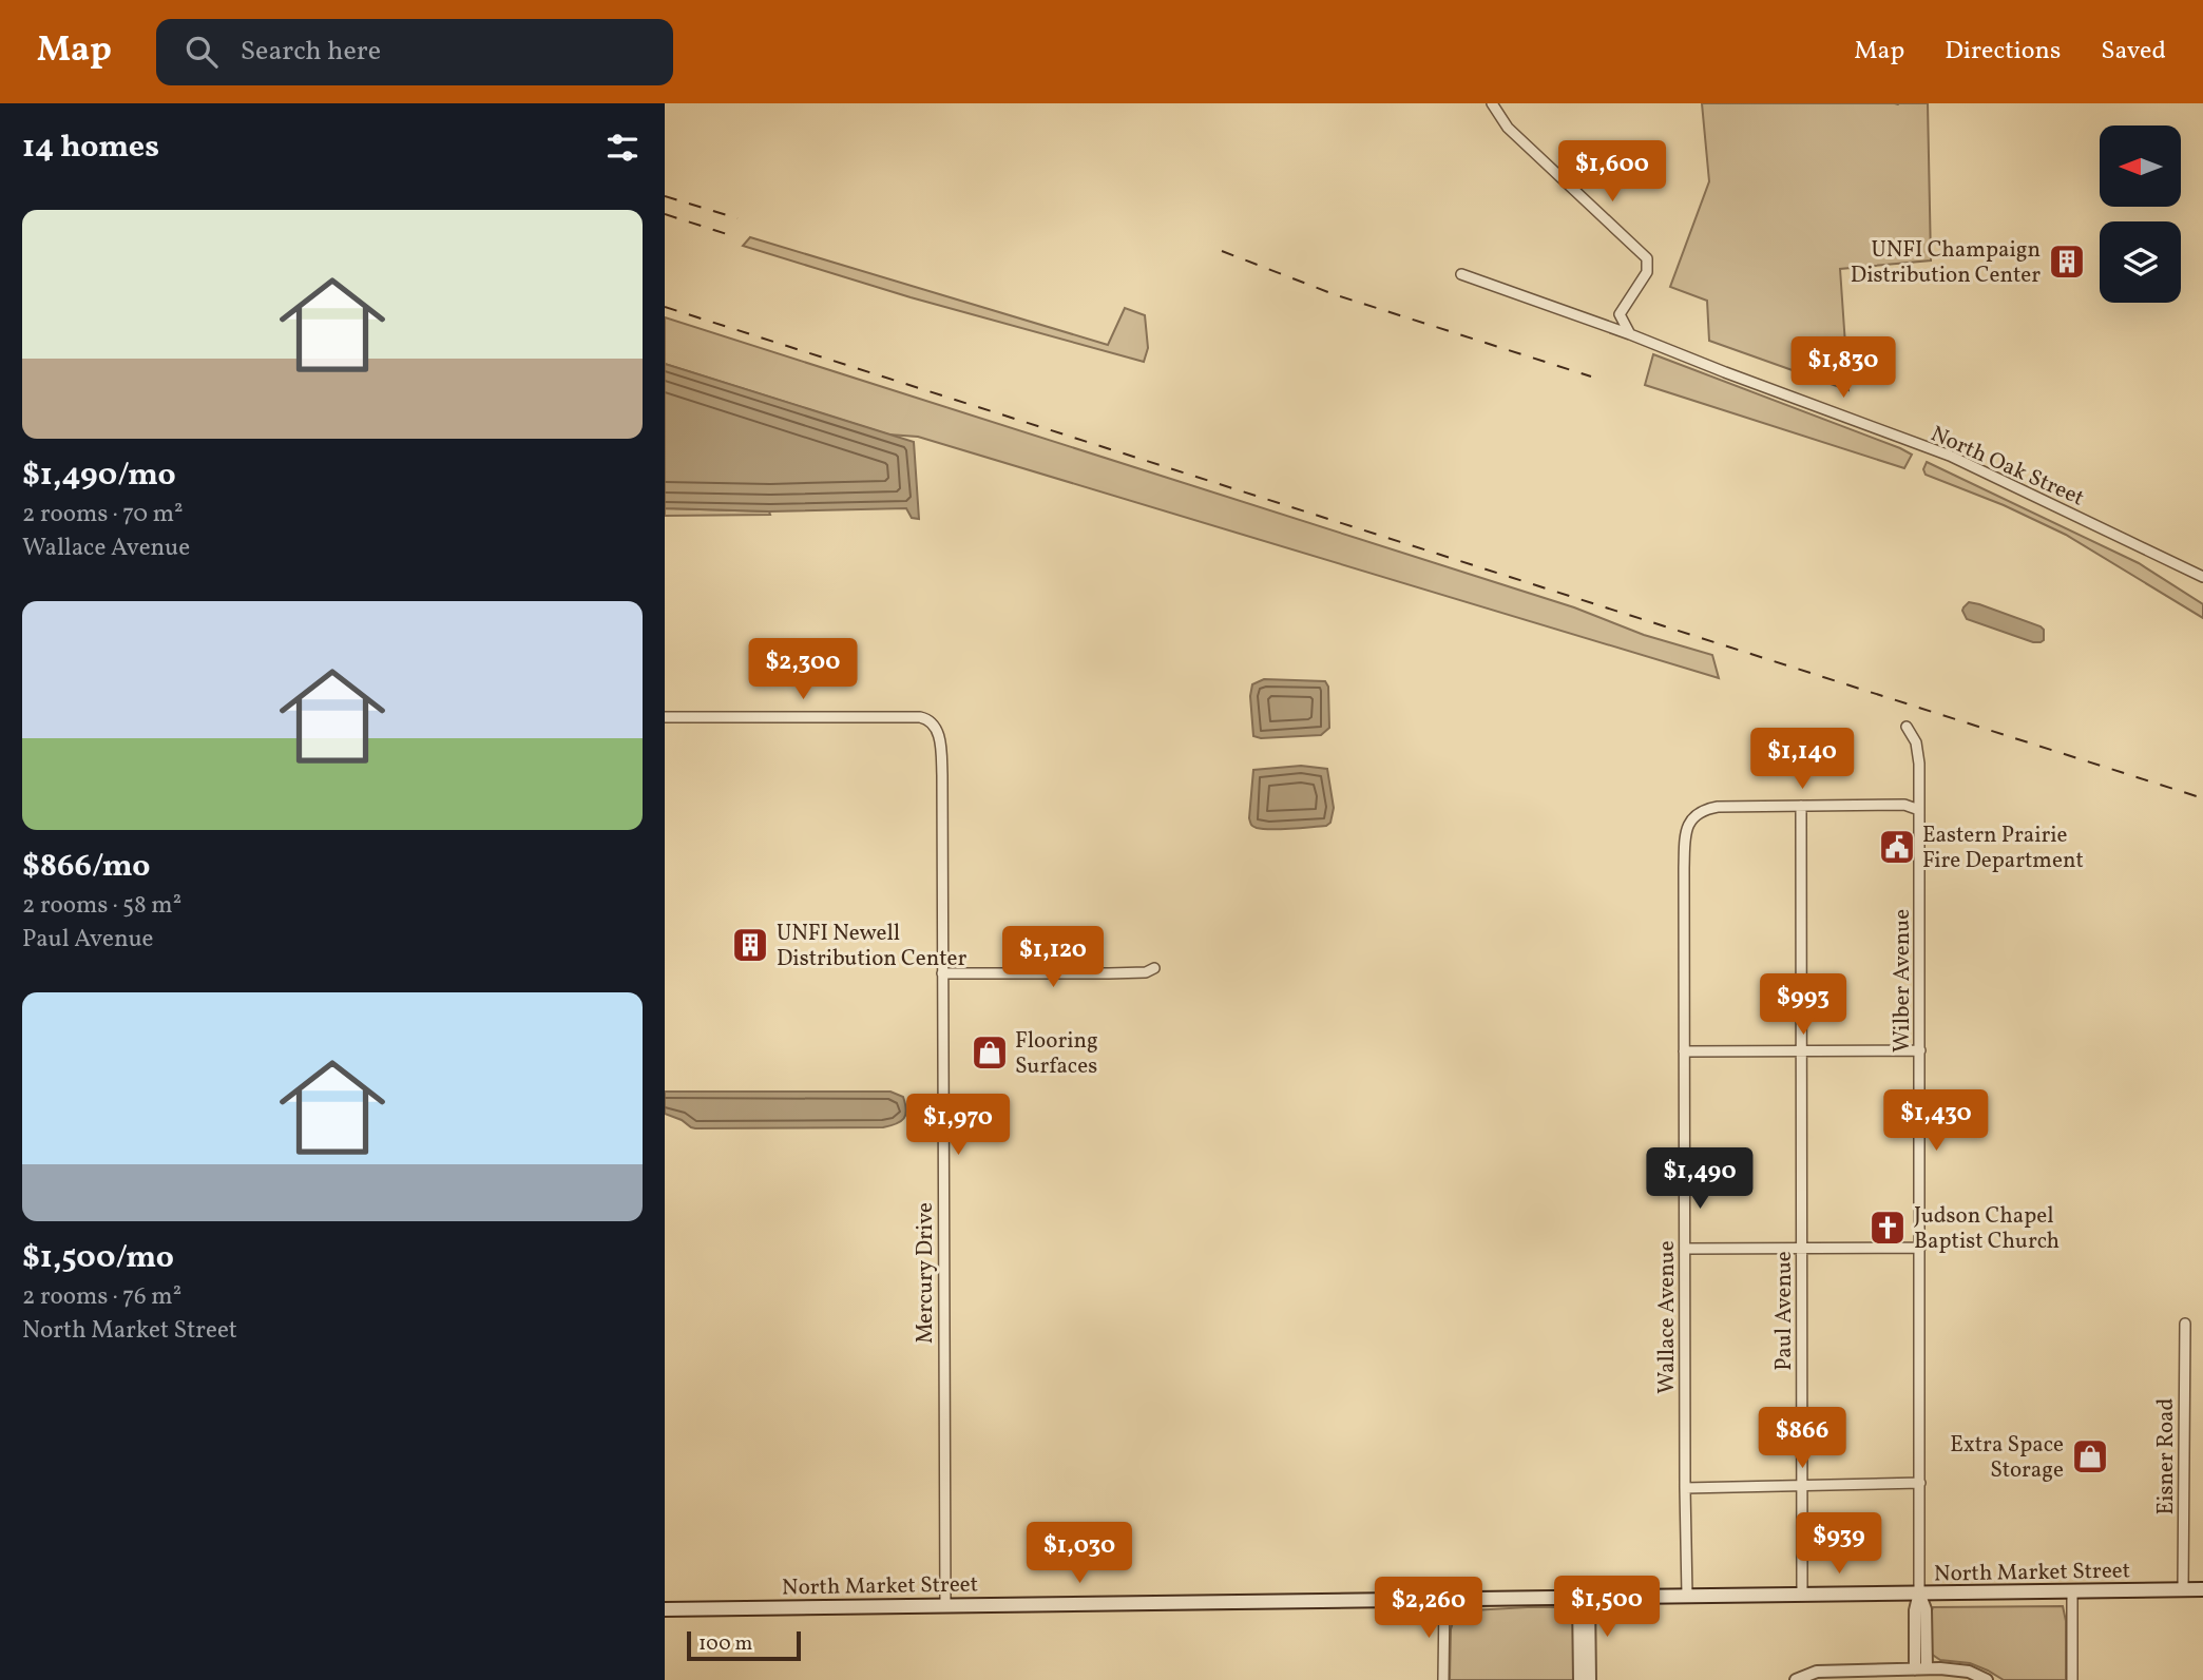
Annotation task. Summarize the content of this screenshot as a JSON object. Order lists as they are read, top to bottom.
{
  "streets": {
    "main road": ["North Market Street"],
    "street": [
      "North Oak Street",
      "Wilber Avenue",
      "Mercury Drive",
      "Paul Avenue",
      "Wallace Avenue",
      "Eisner Road"
    ]
  },
  "crossings": [
    ["Wilber Avenue", "North Market Street"],
    ["Mercury Drive", "North Market Street"],
    ["Paul Avenue", "Wallace Avenue"],
    ["Paul Avenue", "North Market Street"],
    ["Wallace Avenue", "North Market Street"],
    ["Eisner Road", "North Market Street"]
  ],
  "places": {
    "building": ["UNFI Champaign Distribution Center", "UNFI Newell Distribution Center"],
    "public building": ["Eastern Prairie Fire Department"],
    "shop": ["Flooring Surfaces", "Extra Space Storage"],
    "church": ["Judson Chapel Baptist Church"]
  },
  "scale_bar": "100 m",
  "north": "left",
  "page": {
    "header": "Map",
    "search": "Search here",
    "nav": ["Map", "Directions", "Saved"],
    "heading": "14 homes",
    "price": [
      "$1,600",
      "$1,830",
      "$2,300",
      "$1,140",
      "$1,120",
      "$993",
      "$1,430",
      "$1,970",
      "$1,490",
      "$866",
      "$939",
      "$1,030",
      "$1,500",
      "$2,260"
    ],
    "list": [
      {
        "name": "$1,490/mo",
        "note": "2 rooms · 70 m² · Wallace Avenue"
      },
      {
        "name": "$866/mo",
        "note": "2 rooms · 58 m² · Paul Avenue"
      },
      {
        "name": "$1,500/mo",
        "note": "2 rooms · 76 m² · North Market Street"
      }
    ],
    "scale": "100 m"
  }
}
